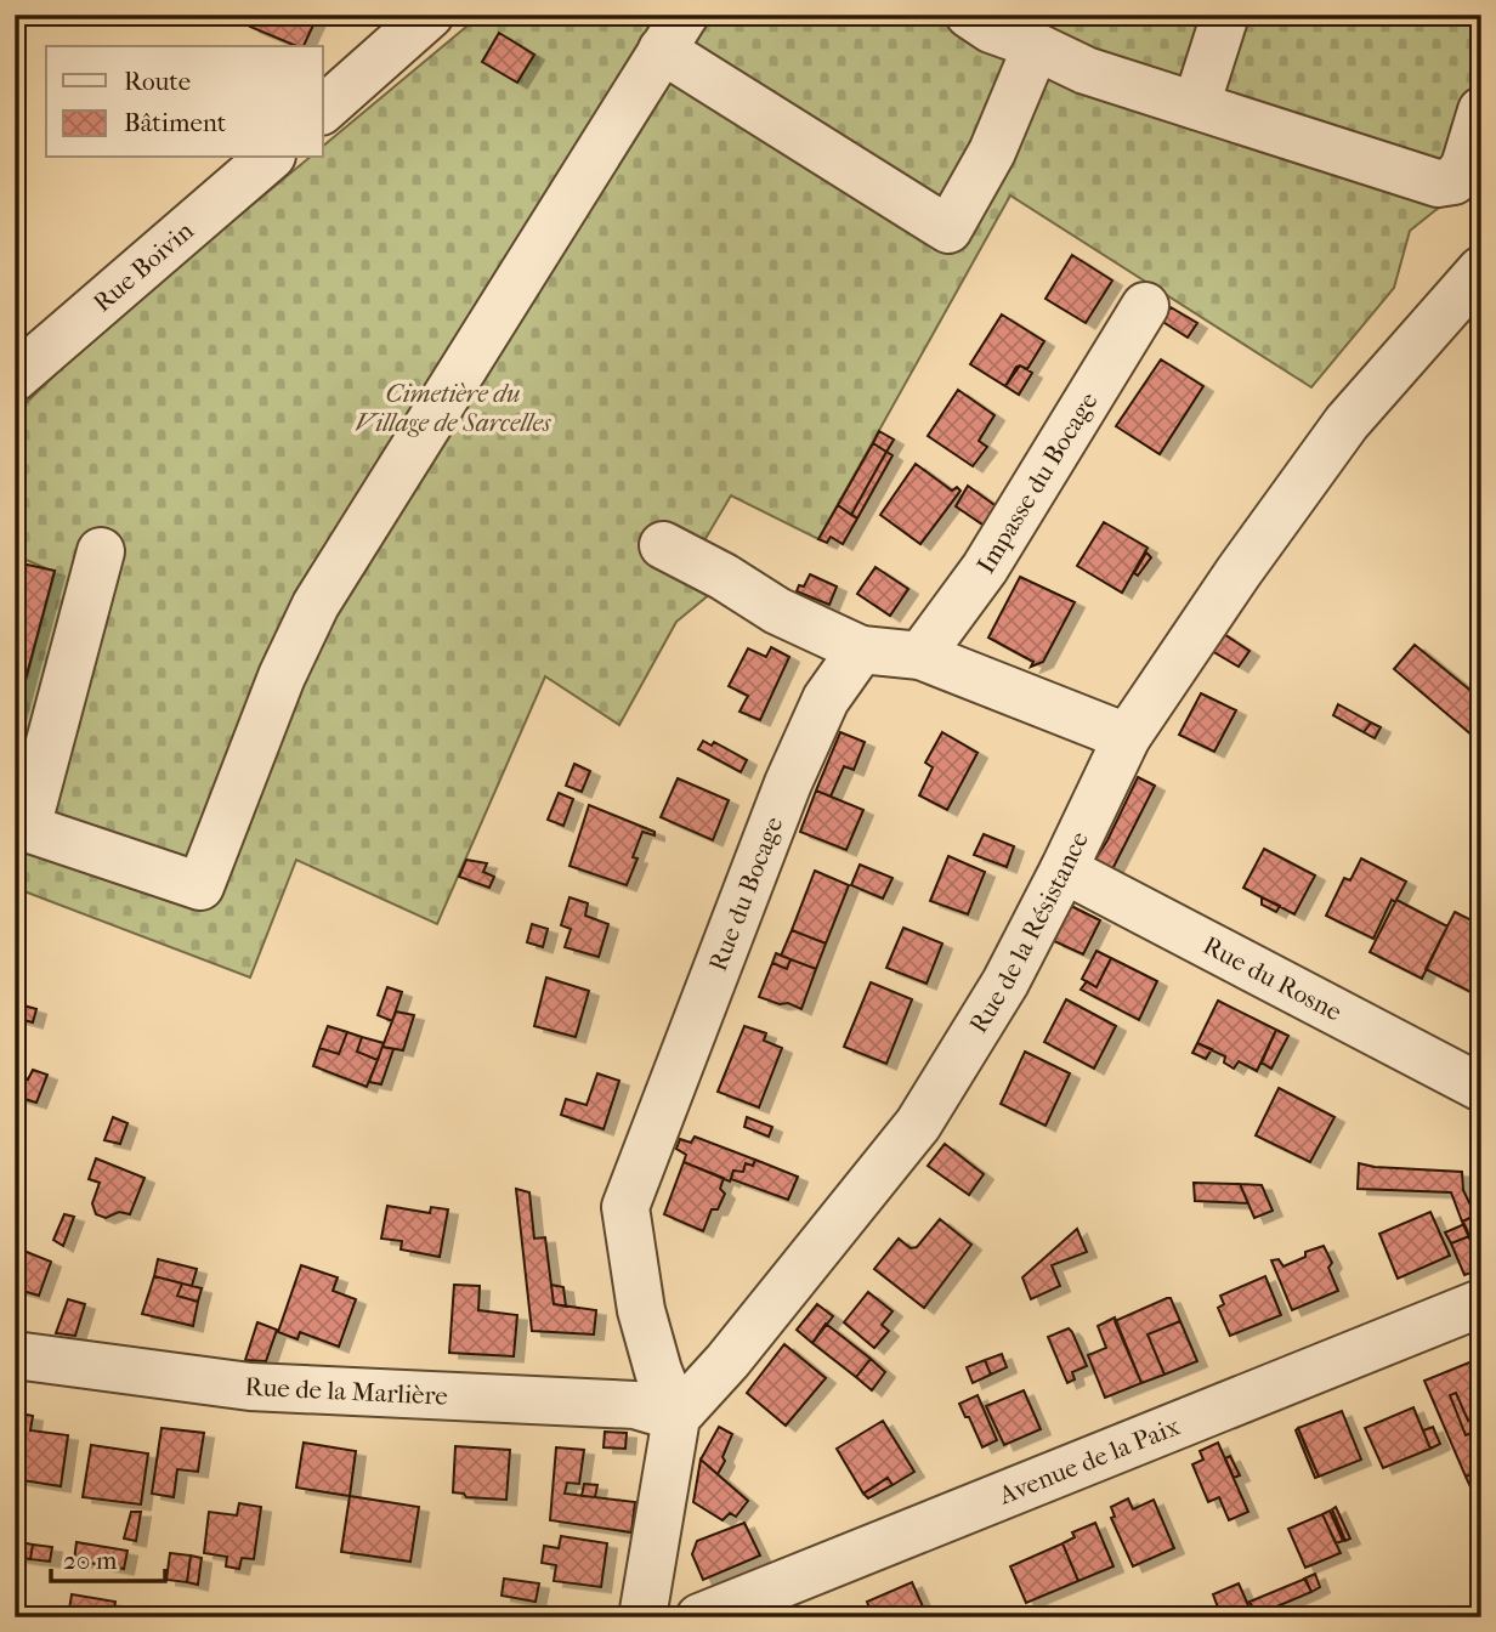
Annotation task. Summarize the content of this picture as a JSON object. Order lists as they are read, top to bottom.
{
  "streets": {
    "street": [
      "Rue Boivin",
      "Impasse du Bocage",
      "Rue du Bocage",
      "Rue de la Résistance",
      "Rue du Rosne",
      "Rue de la Marlière",
      "Avenue de la Paix"
    ]
  },
  "crossings": [
    ["Rue du Bocage", "Rue de la Résistance"],
    ["Rue du Bocage", "Rue de la Marlière"],
    ["Rue de la Résistance", "Rue du Rosne"],
    ["Rue de la Résistance", "Rue de la Marlière"]
  ],
  "parks": ["Cimetière du Village de Sarcelles"],
  "legend": ["Route", "Bâtiment"],
  "scale_bar": "20 m"
}
